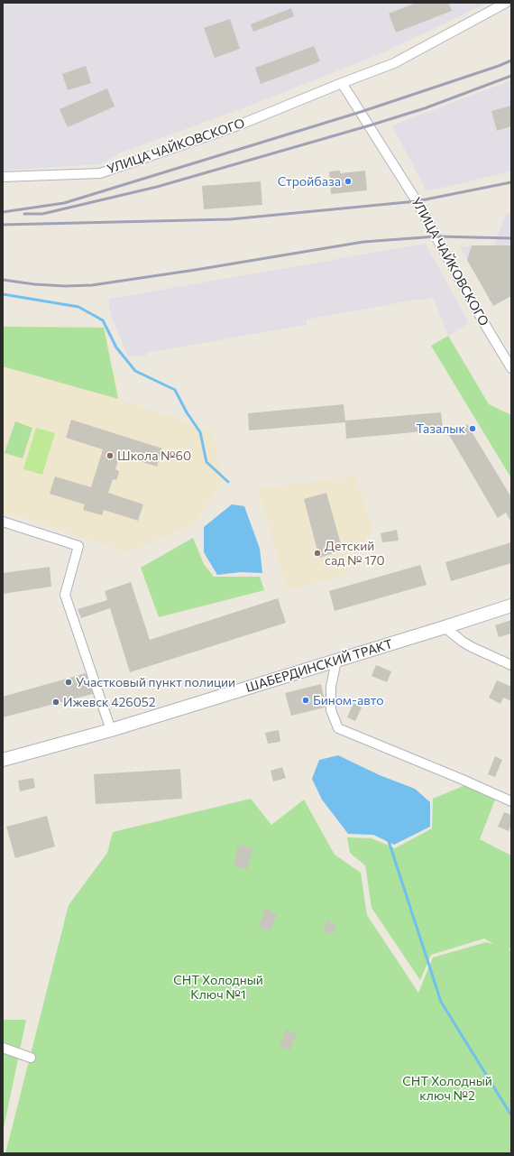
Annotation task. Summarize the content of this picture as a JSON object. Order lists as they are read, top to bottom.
{
  "streets": {
    "main road": ["ШАБЕРДИНСКИЙ ТРАКТ"],
    "street": ["УЛИЦА ЧАЙКОВСКОГО"]
  },
  "parks": ["СНТ Холодный Ключ №1", "СНТ Холодный ключ №2"],
  "places": [
    "Стройбаза",
    "Тазалык",
    "Школа №60",
    "Детский сад № 170",
    "Участковый пункт полиции",
    "Бином-авто",
    "Ижевск 426052"
  ]
}
